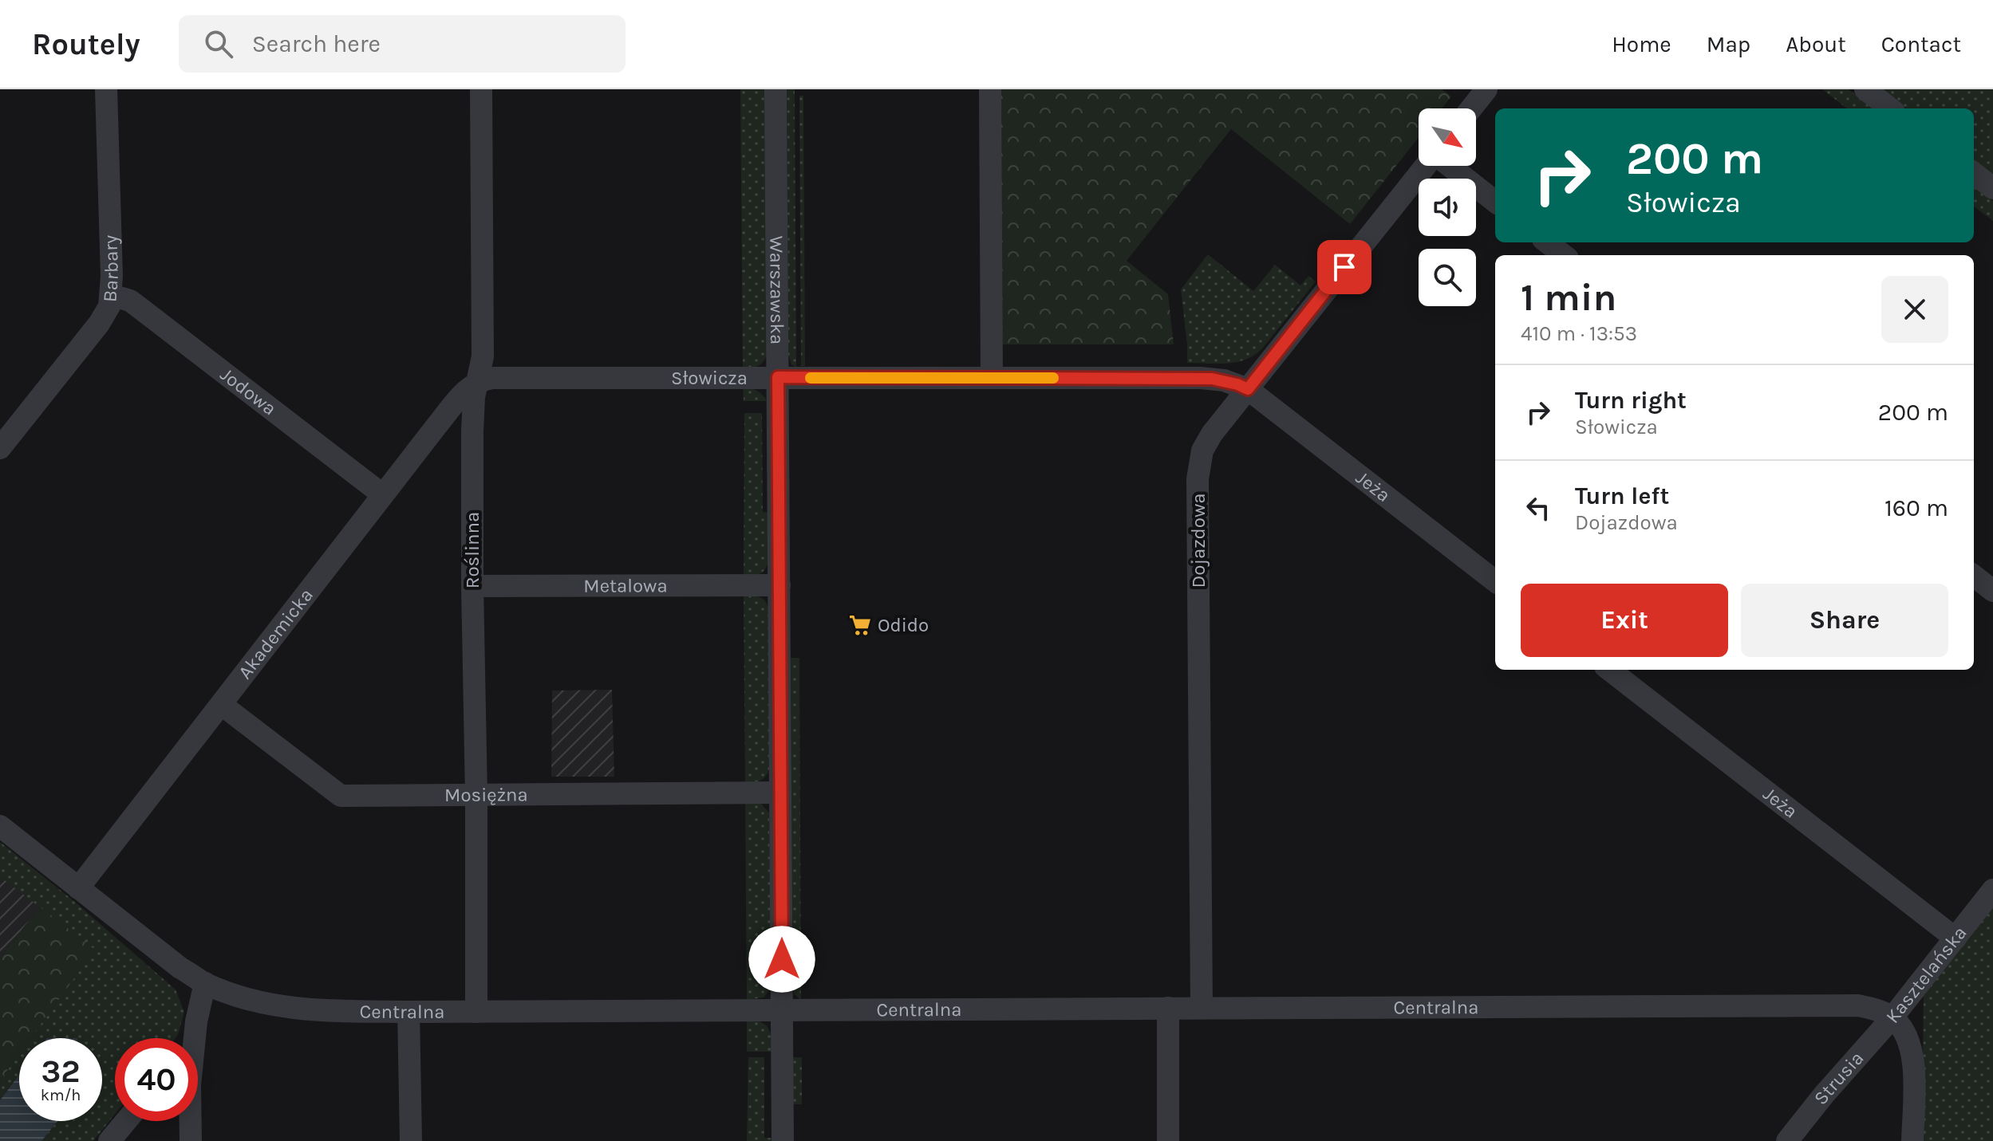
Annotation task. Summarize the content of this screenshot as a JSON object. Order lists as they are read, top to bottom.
{
  "streets": {
    "street": [
      "Barbary",
      "Warszawska",
      "Słowicza",
      "Jodowa",
      "Jeża",
      "Dojazdowa",
      "Roślinna",
      "Metalowa",
      "Akademicka",
      "Mosiężna",
      "Kasztelańska",
      "Centralna",
      "Strusia"
    ]
  },
  "crossings": [
    ["Barbary", "Jodowa"],
    ["Warszawska", "Słowicza"],
    ["Warszawska", "Metalowa"],
    ["Warszawska", "Mosiężna"],
    ["Warszawska", "Centralna"],
    ["Słowicza", "Jeża"],
    ["Słowicza", "Dojazdowa"],
    ["Słowicza", "Roślinna"],
    ["Słowicza", "Akademicka"],
    ["Jodowa", "Akademicka"],
    ["Jeża", "Dojazdowa"],
    ["Jeża", "Kasztelańska"],
    ["Dojazdowa", "Centralna"],
    ["Roślinna", "Metalowa"],
    ["Roślinna", "Akademicka"],
    ["Roślinna", "Mosiężna"],
    ["Roślinna", "Centralna"],
    ["Akademicka", "Mosiężna"],
    ["Akademicka", "Centralna"],
    ["Kasztelańska", "Centralna"],
    ["Kasztelańska", "Strusia"],
    ["Centralna", "Strusia"]
  ],
  "places": {
    "supermarket": ["Odido"]
  },
  "north": "bottom right",
  "page": {
    "header": "Routely",
    "search": "Search here",
    "nav": [
      "Home",
      "Map",
      "About",
      "Contact"
    ],
    "turn": ["200 m", "Słowicza"],
    "heading": ["1 min", "410 m · 13:53"],
    "list": [
      {
        "name": "Turn right",
        "note": "Słowicza",
        "value": "200 m"
      },
      {
        "name": "Turn left",
        "note": "Dojazdowa",
        "value": "160 m"
      }
    ],
    "buttons": ["Exit", "Share"],
    "speed": "32 km/h",
    "limit": "40"
  }
}
